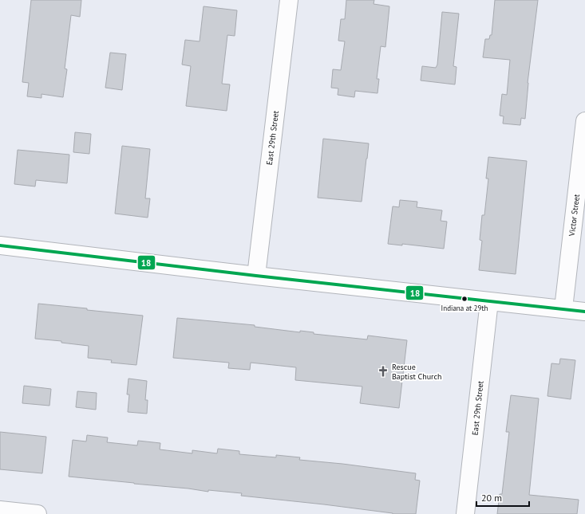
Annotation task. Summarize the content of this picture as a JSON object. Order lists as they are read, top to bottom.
{
  "streets": {
    "street": ["East 29th Street", "Victor Street"]
  },
  "places": {
    "other": ["Indiana at 29th"],
    "church": ["Rescue Baptist Church"]
  },
  "lines": ["transit line 18"],
  "scale_bar": "20 m"
}
